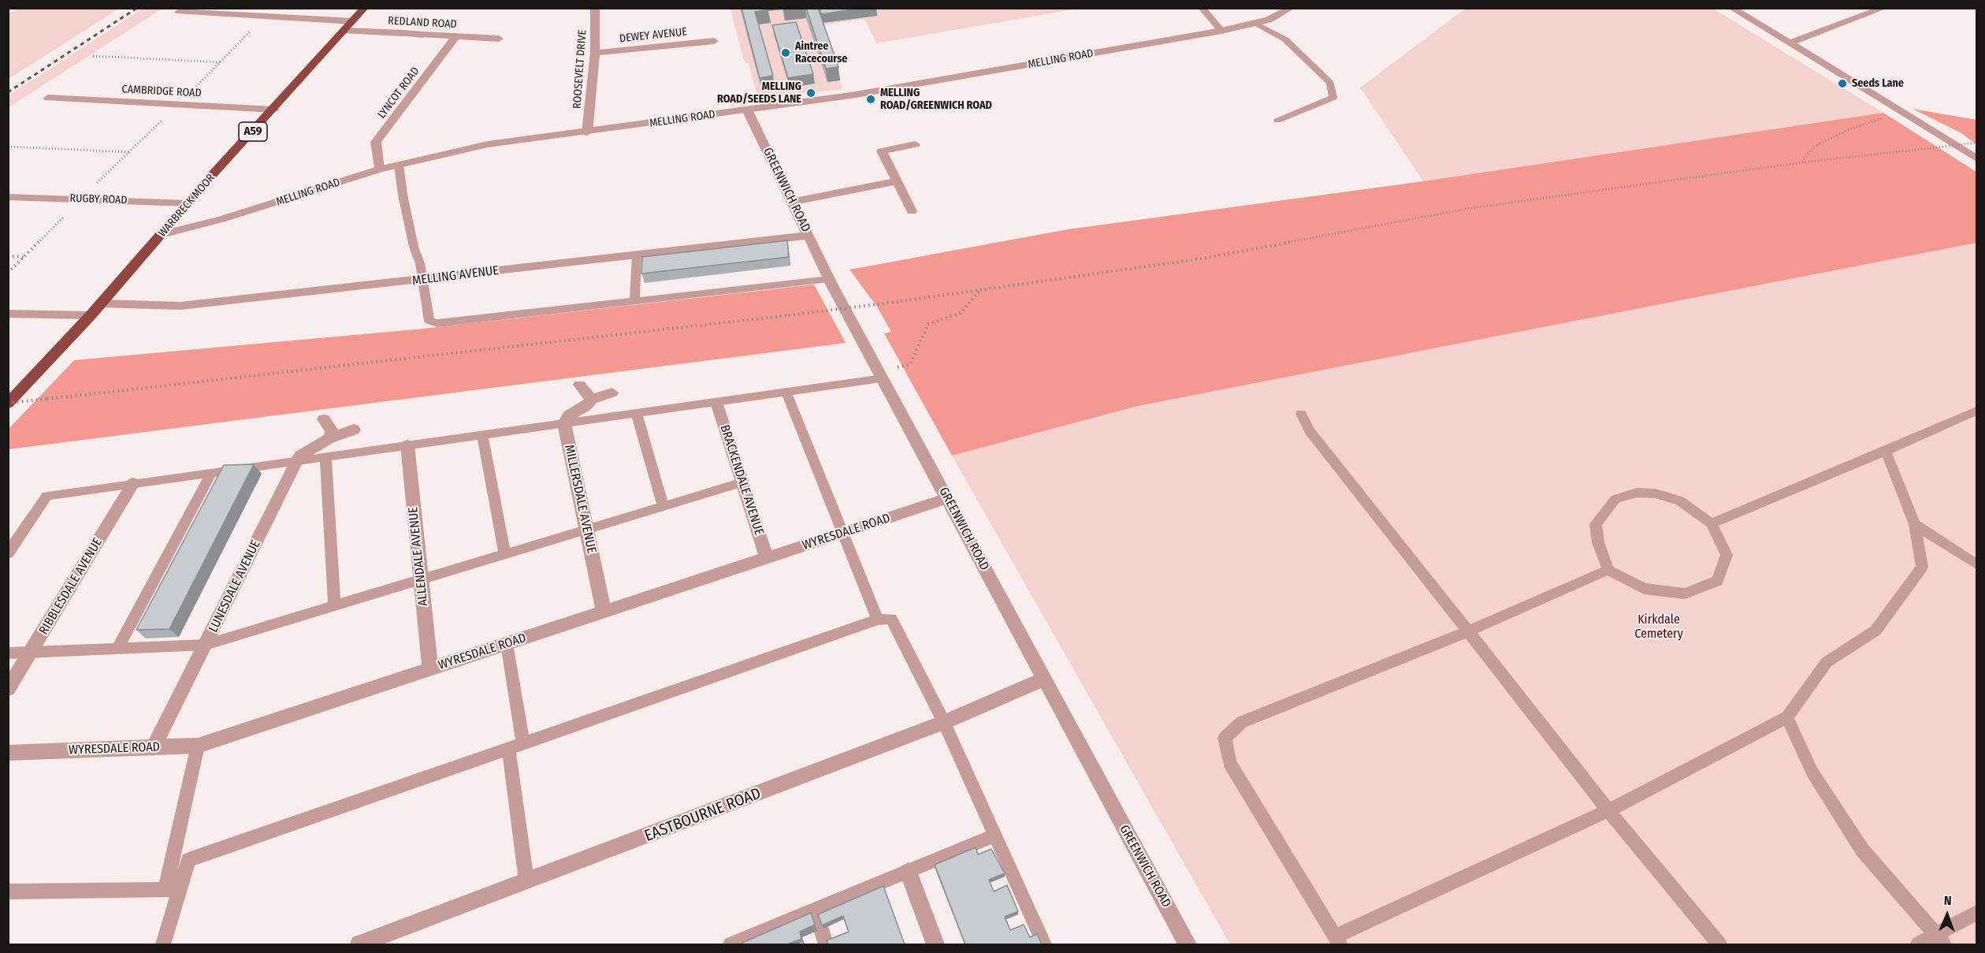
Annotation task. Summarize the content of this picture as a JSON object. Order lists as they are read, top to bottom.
{
  "streets": {
    "highway": ["A59", "WARBRECK MOOR"],
    "street": [
      "REDLAND ROAD",
      "DEWEY AVENUE",
      "MELLING ROAD",
      "ROOSEVELT DRIVE",
      "CAMBRIDGE ROAD",
      "LYNCOT ROAD",
      "GREENWICH ROAD",
      "RUGBY ROAD",
      "MELLING AVENUE",
      "BRACKENDALE AVENUE",
      "MILLERSDALE AVENUE",
      "WYRESDALE ROAD",
      "ALLENDALE AVENUE",
      "RIBBLESDALE AVENUE",
      "LUNESDALE AVENUE",
      "EASTBOURNE ROAD"
    ]
  },
  "crossings": [
    ["REDLAND ROAD", "LYNCOT ROAD"],
    ["REDLAND ROAD", "WARBRECK MOOR"],
    ["DEWEY AVENUE", "ROOSEVELT DRIVE"],
    ["MELLING ROAD", "ROOSEVELT DRIVE"],
    ["MELLING ROAD", "LYNCOT ROAD"],
    ["MELLING ROAD", "GREENWICH ROAD"],
    ["MELLING ROAD", "WARBRECK MOOR"],
    ["CAMBRIDGE ROAD", "WARBRECK MOOR"],
    ["GREENWICH ROAD", "MELLING AVENUE"],
    ["GREENWICH ROAD", "WYRESDALE ROAD"],
    ["GREENWICH ROAD", "EASTBOURNE ROAD"],
    ["RUGBY ROAD", "WARBRECK MOOR"],
    ["WARBRECK MOOR", "MELLING AVENUE"],
    ["BRACKENDALE AVENUE", "WYRESDALE ROAD"],
    ["MILLERSDALE AVENUE", "WYRESDALE ROAD"],
    ["WYRESDALE ROAD", "ALLENDALE AVENUE"],
    ["WYRESDALE ROAD", "LUNESDALE AVENUE"]
  ],
  "parks": ["Kirkdale Cemetery"],
  "places": [
    "Aintree Racecourse",
    "Seeds Lane",
    "MELLING ROAD/SEEDS LANE",
    "MELLING ROAD/GREENWICH ROAD"
  ],
  "north": "top"
}
